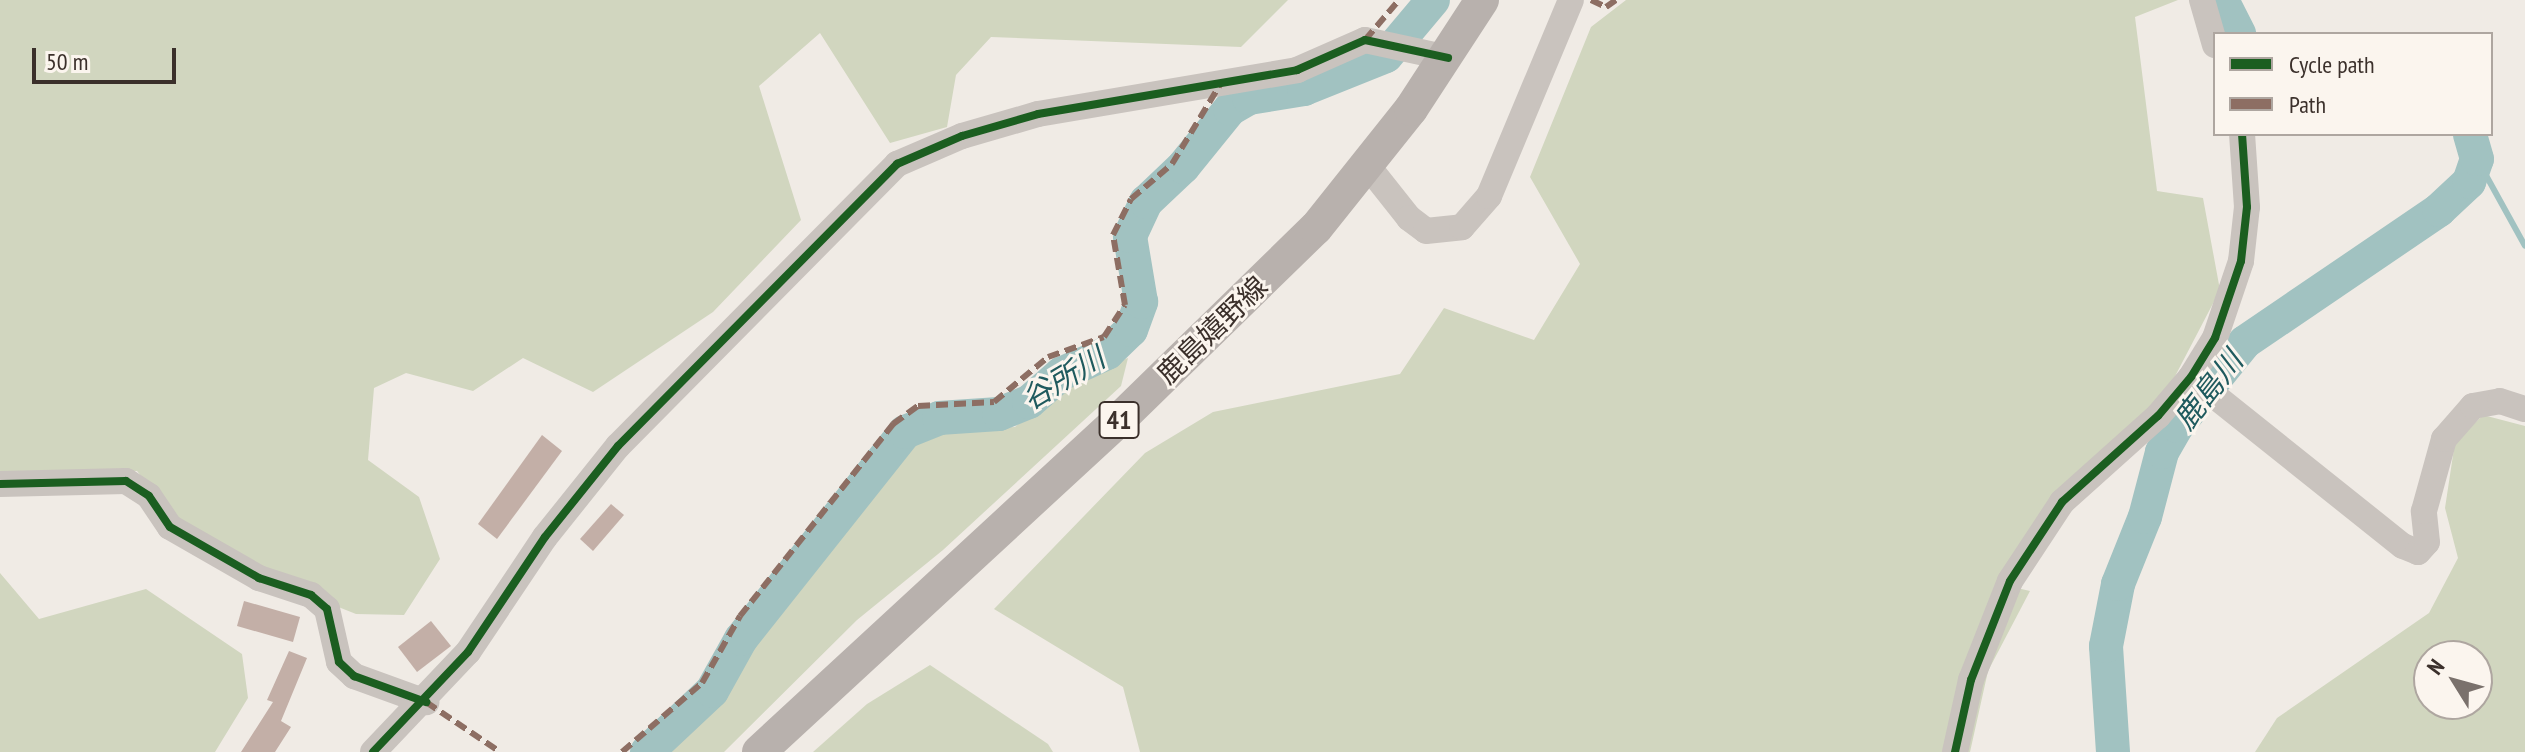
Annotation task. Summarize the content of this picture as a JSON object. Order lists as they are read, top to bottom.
{
  "streets": {
    "main road": ["鹿島嬉野線", "41"]
  },
  "water": ["谷所川", "鹿島川"],
  "legend": ["Cycle path", "Path"],
  "scale_bar": "50 m",
  "north": "top left"
}
